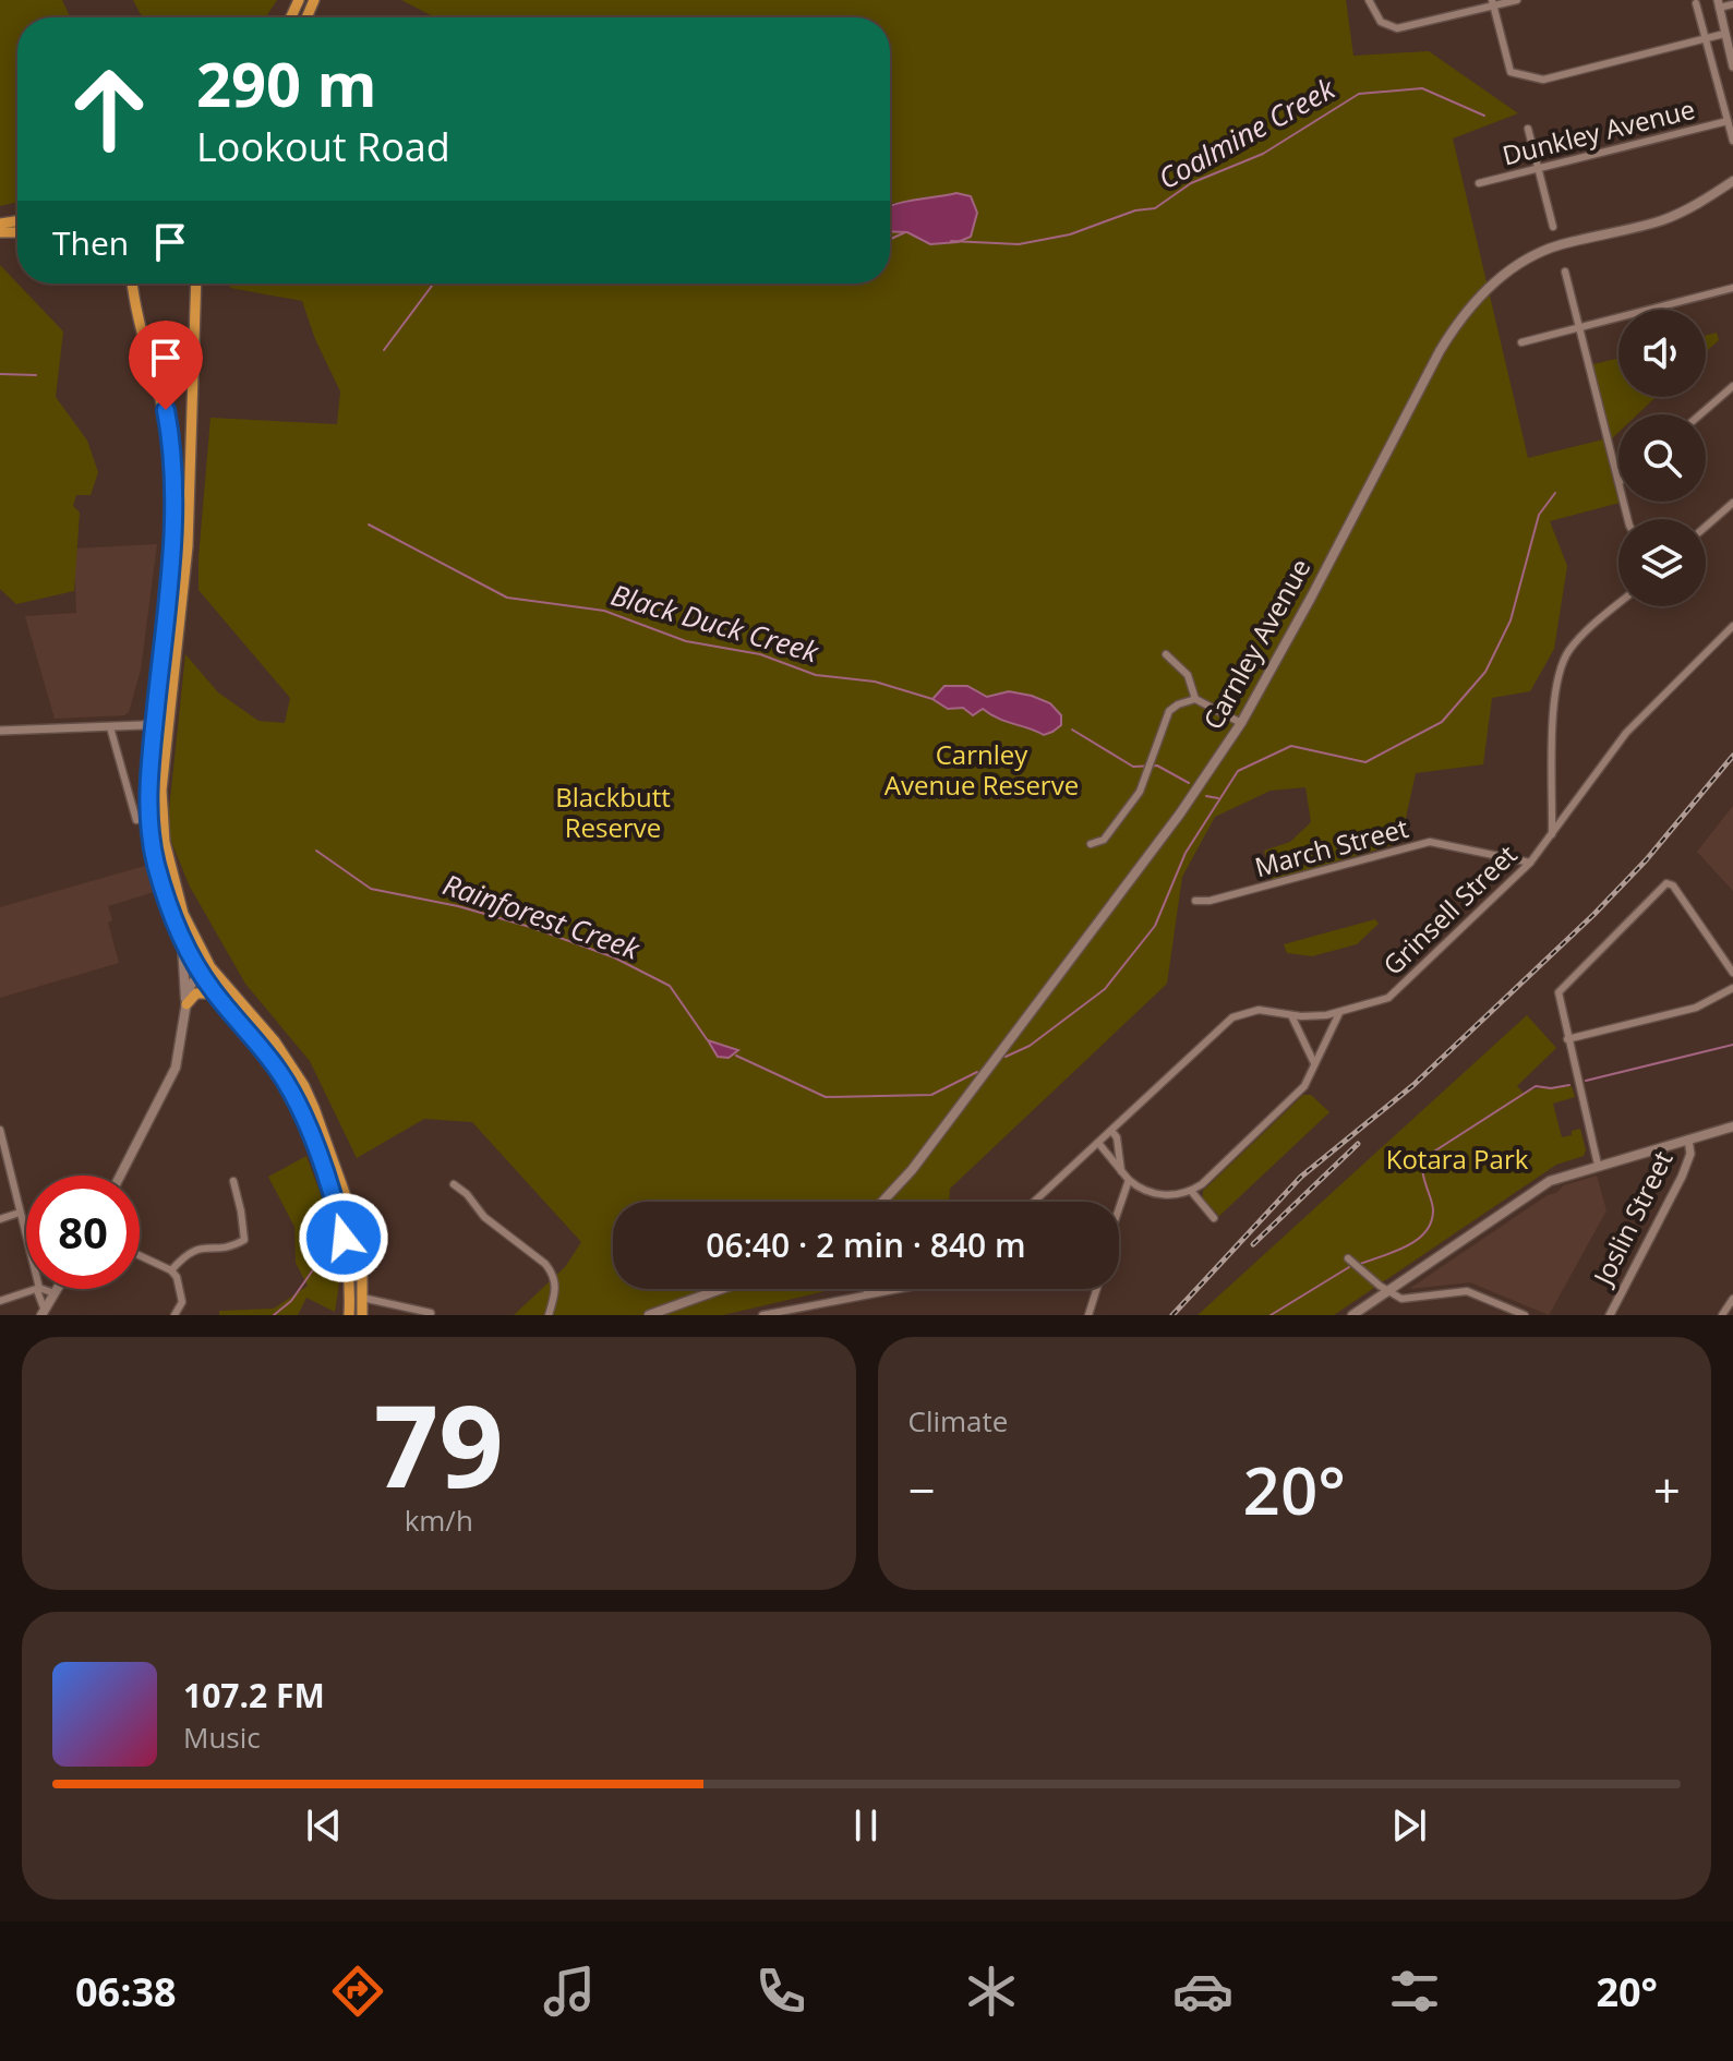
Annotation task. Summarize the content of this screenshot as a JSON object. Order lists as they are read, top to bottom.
{
  "streets": {
    "main road": ["Carnley Avenue"],
    "street": [
      "Dunkley Avenue",
      "March Street",
      "Grinsell Street",
      "Joslin Street"
    ]
  },
  "crossings": [
    ["March Street", "Grinsell Street"]
  ],
  "water": ["Coalmine Creek", "Black Duck Creek", "Rainforest Creek"],
  "parks": ["Carnley Avenue Reserve", "Blackbutt Reserve", "Kotara Park"],
  "page": {
    "turn": ["290 m", "Lookout Road"],
    "then": "Then",
    "limit": "80",
    "trip": "06:40 · 2 min · 840 m",
    "tile": [
      ["79", "km/h"],
      "Climate"
    ],
    "heat": ["−", "20°", "+"],
    "song": ["107.2 FM", "Music"],
    "tabs": ["06:38", "20°"]
  }
}
